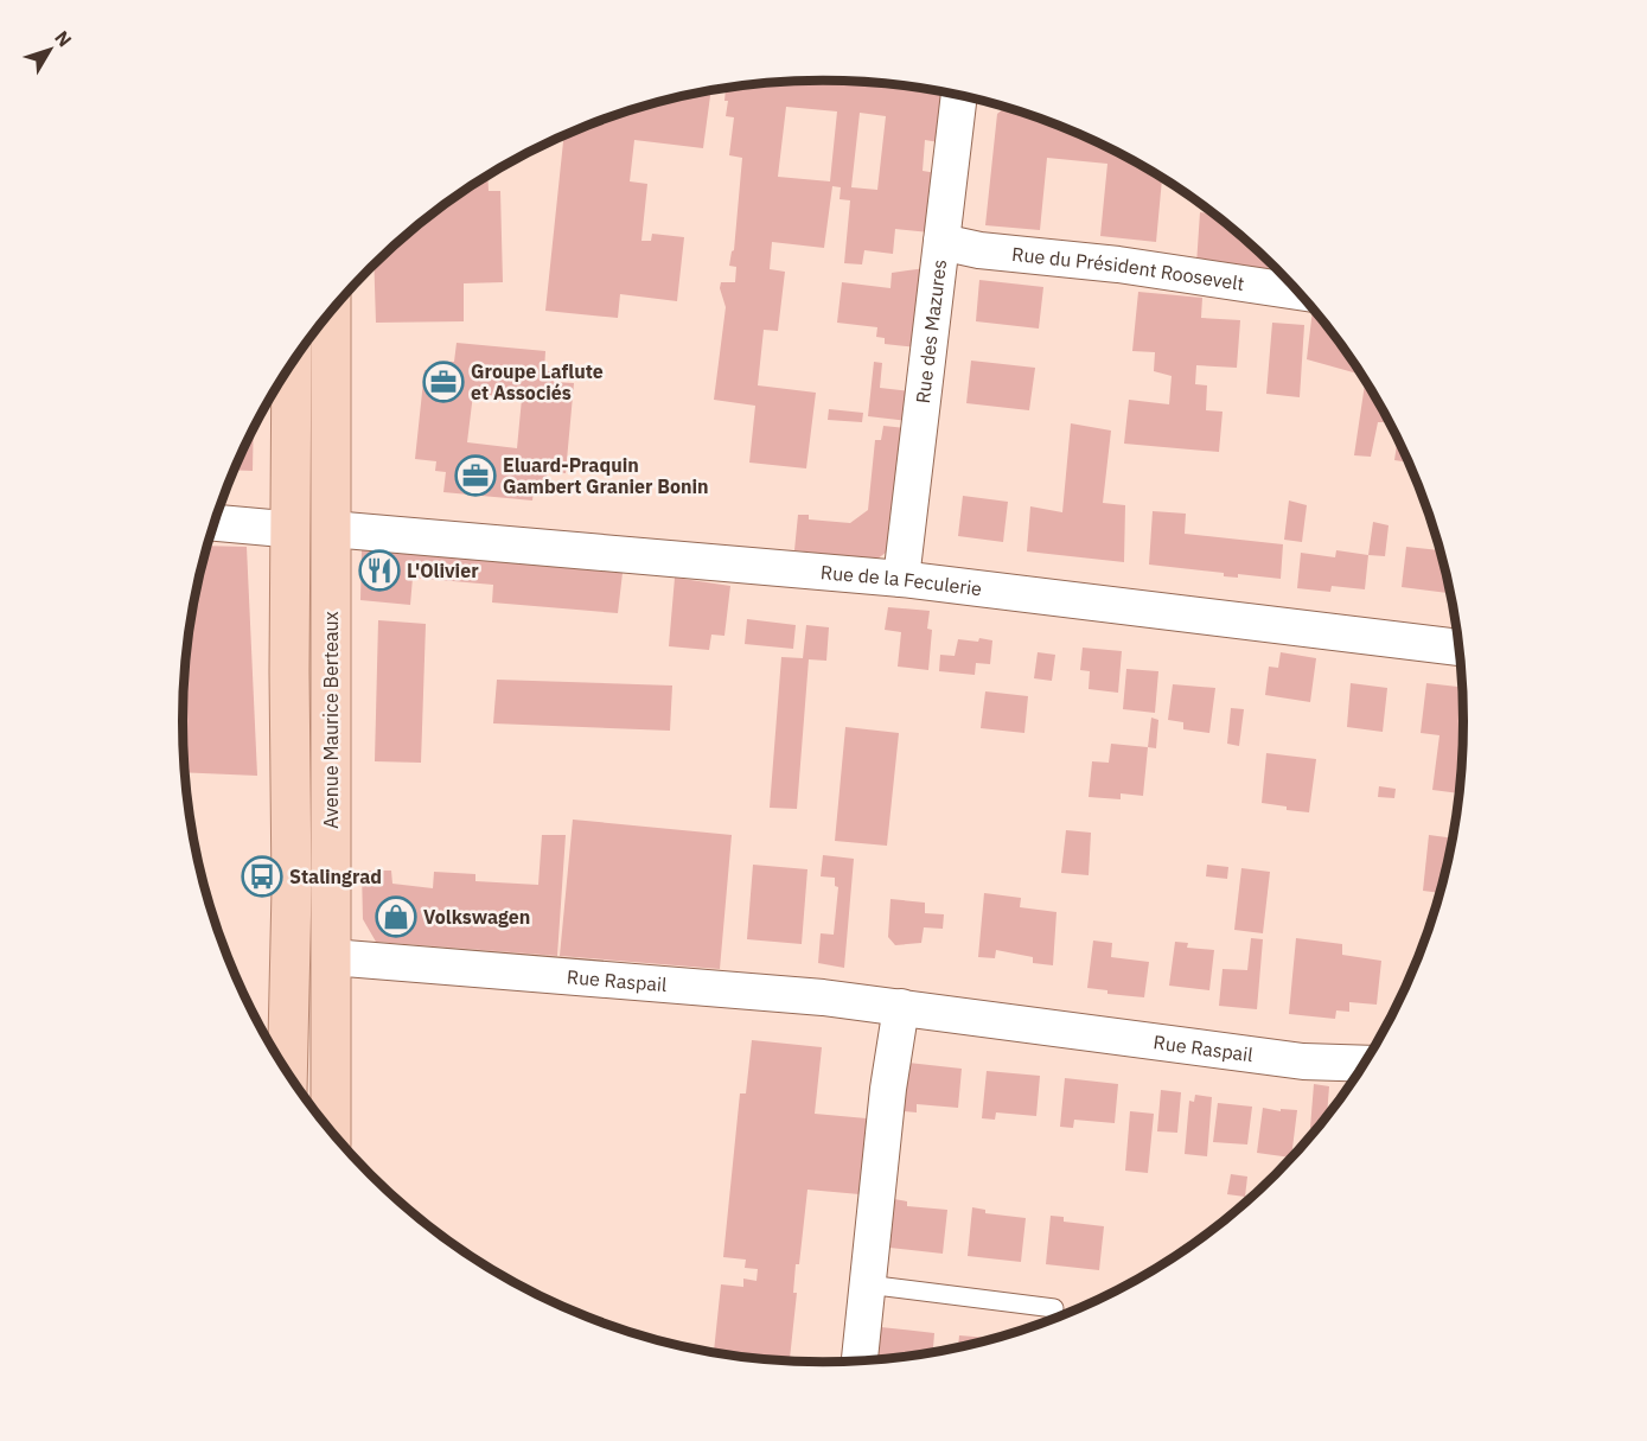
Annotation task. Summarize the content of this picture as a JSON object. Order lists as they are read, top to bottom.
{
  "streets": {
    "main road": ["Avenue Maurice Berteaux"],
    "street": [
      "Rue du Président Roosevelt",
      "Rue des Mazures",
      "Rue de la Feculerie",
      "Rue Raspail"
    ]
  },
  "crossings": [
    ["Rue du Président Roosevelt", "Rue des Mazures"],
    ["Rue des Mazures", "Rue de la Feculerie"],
    ["Rue de la Feculerie", "Avenue Maurice Berteaux"],
    ["Avenue Maurice Berteaux", "Rue Raspail"]
  ],
  "places": {
    "office": ["Groupe Laflute et Associés", "Eluard-Praquin Gambert Granier Bonin"],
    "restaurant": ["L'Olivier"],
    "bus stop": ["Stalingrad"],
    "shop": ["Volkswagen"]
  },
  "north": "top right"
}
